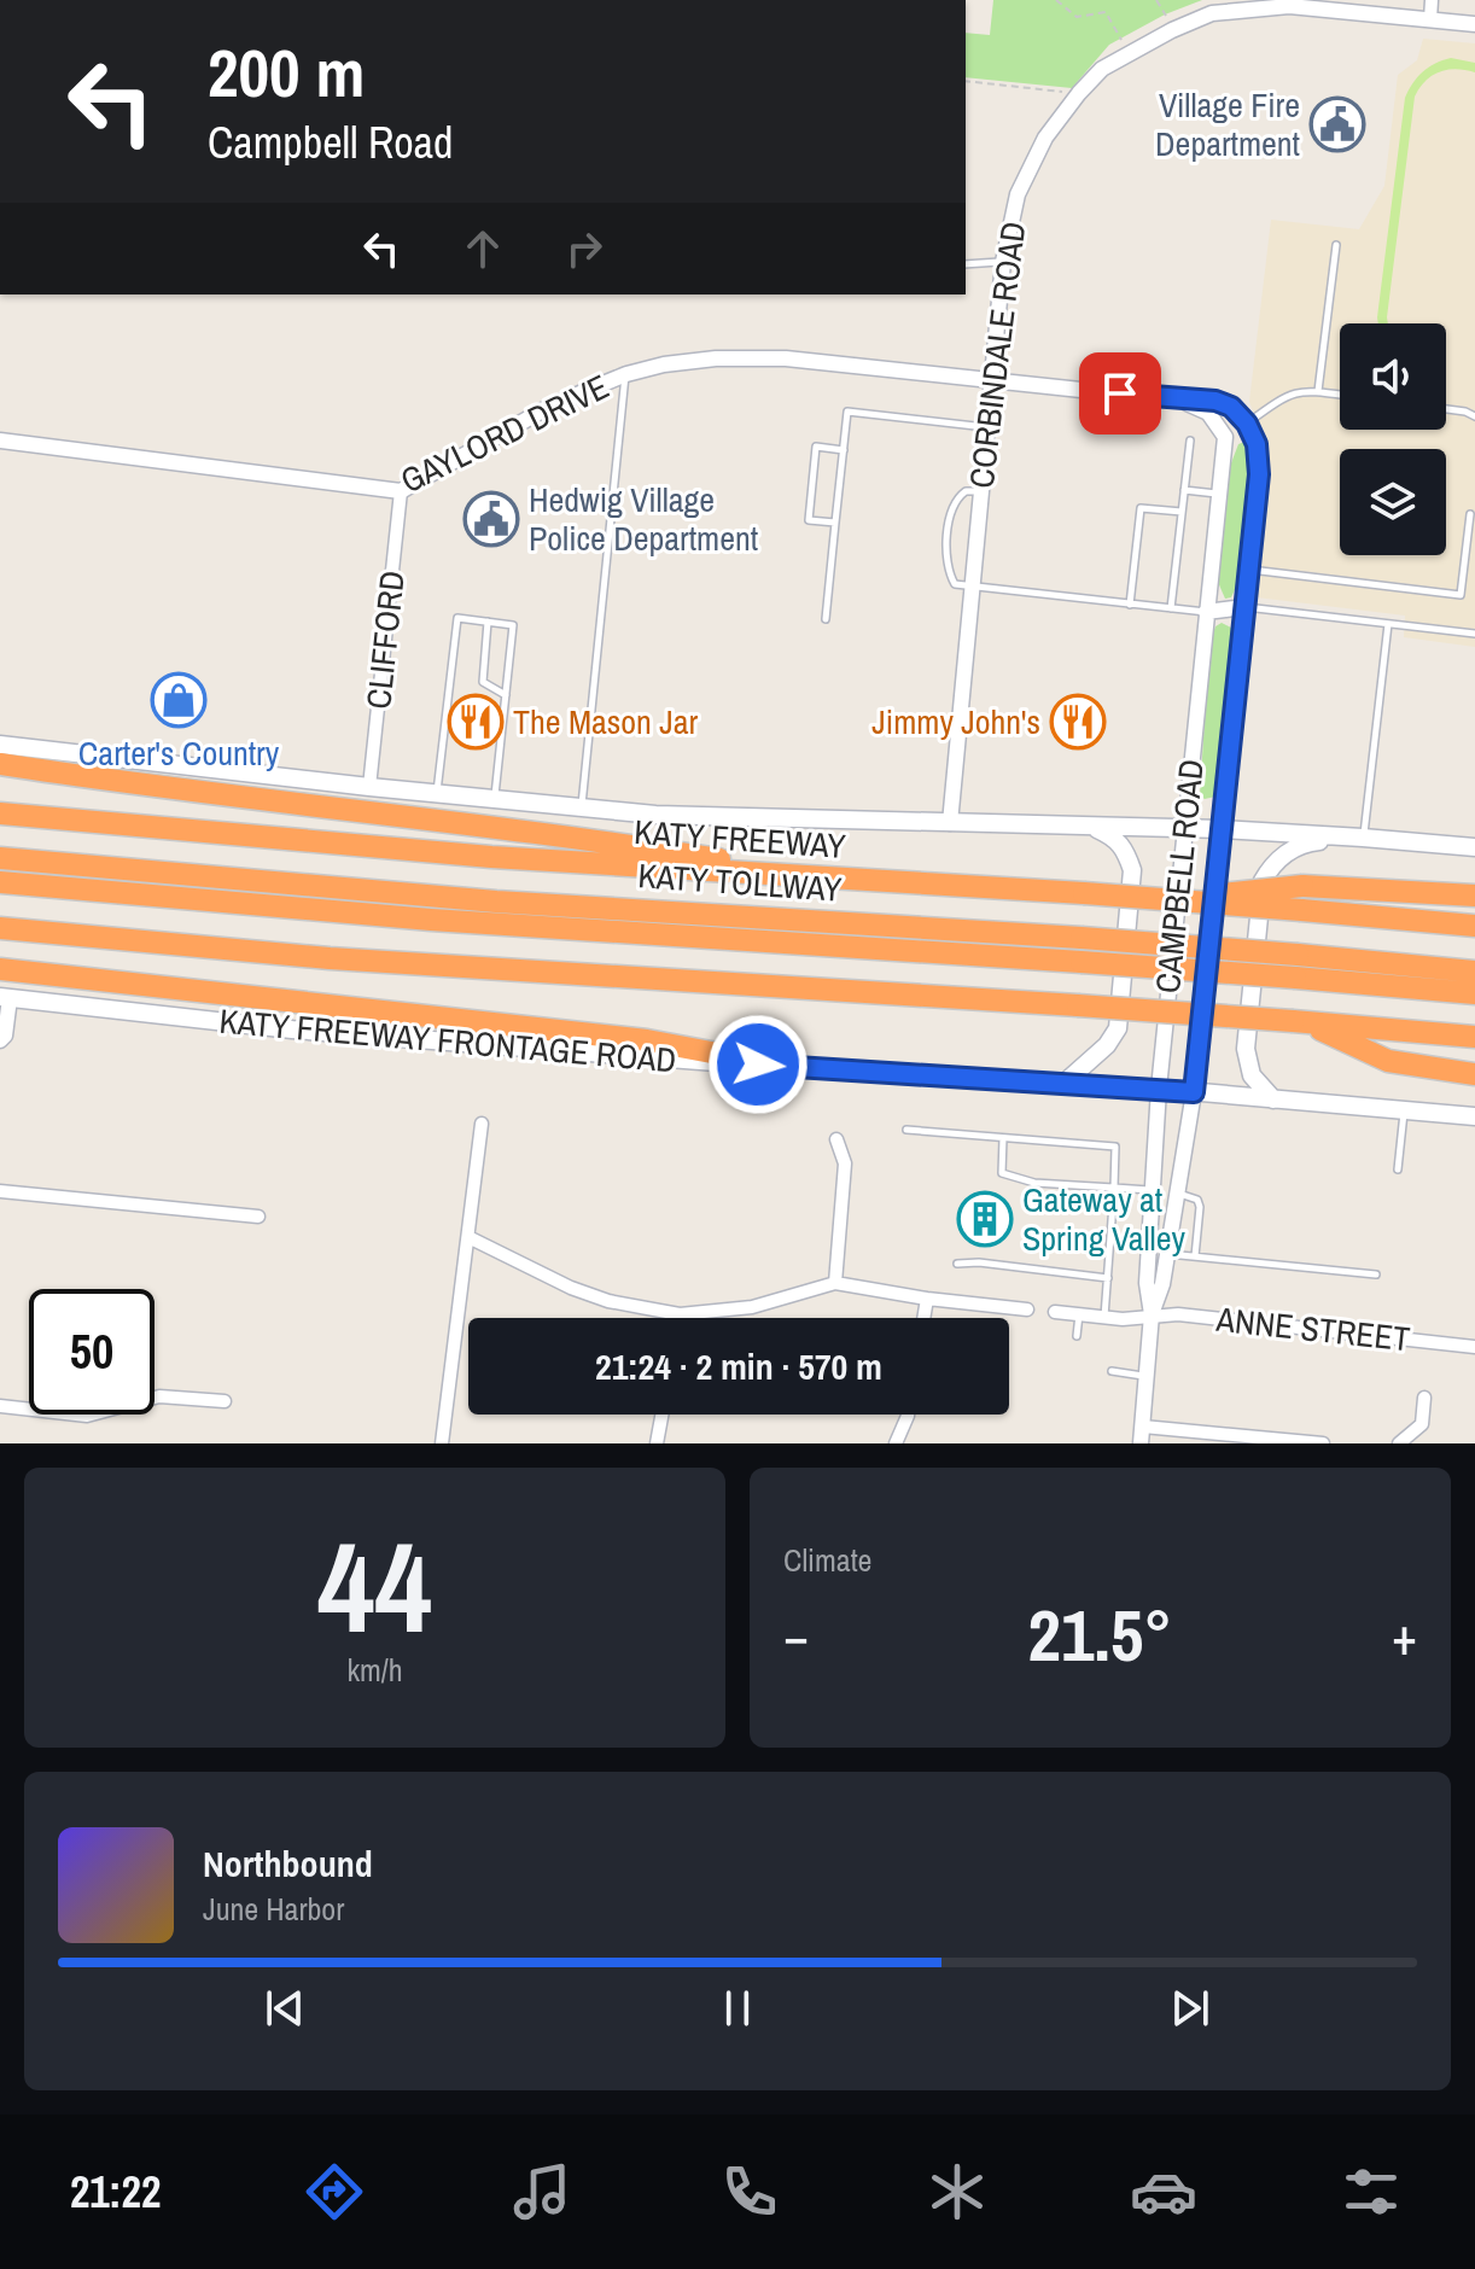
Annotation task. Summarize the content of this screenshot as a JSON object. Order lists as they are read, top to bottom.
{
  "streets": {
    "highway": ["KATY FREEWAY", "KATY TOLLWAY"],
    "main road": ["KATY FREEWAY FRONTAGE ROAD"],
    "street": [
      "CORBINDALE ROAD",
      "GAYLORD DRIVE",
      "CLIFFORD",
      "CAMPBELL ROAD",
      "ANNE STREET"
    ]
  },
  "crossings": [
    ["CORBINDALE ROAD", "GAYLORD DRIVE"],
    ["GAYLORD DRIVE", "CLIFFORD"],
    ["GAYLORD DRIVE", "CAMPBELL ROAD"],
    ["CAMPBELL ROAD", "KATY FREEWAY FRONTAGE ROAD"],
    ["CAMPBELL ROAD", "ANNE STREET"]
  ],
  "places": {
    "public building": ["Village Fire Department", "Hedwig Village Police Department"],
    "shop": ["Carter's Country"],
    "restaurant": ["The Mason Jar", "Jimmy John's"],
    "building": ["Gateway at Spring Valley"]
  },
  "page": {
    "turn": ["200 m", "Campbell Road"],
    "limit": "50",
    "trip": "21:24 · 2 min · 570 m",
    "tile": [
      ["44", "km/h"],
      "Climate"
    ],
    "heat": ["−", "21.5°", "+"],
    "song": ["Northbound", "June Harbor"],
    "tabs": "21:22"
  }
}
